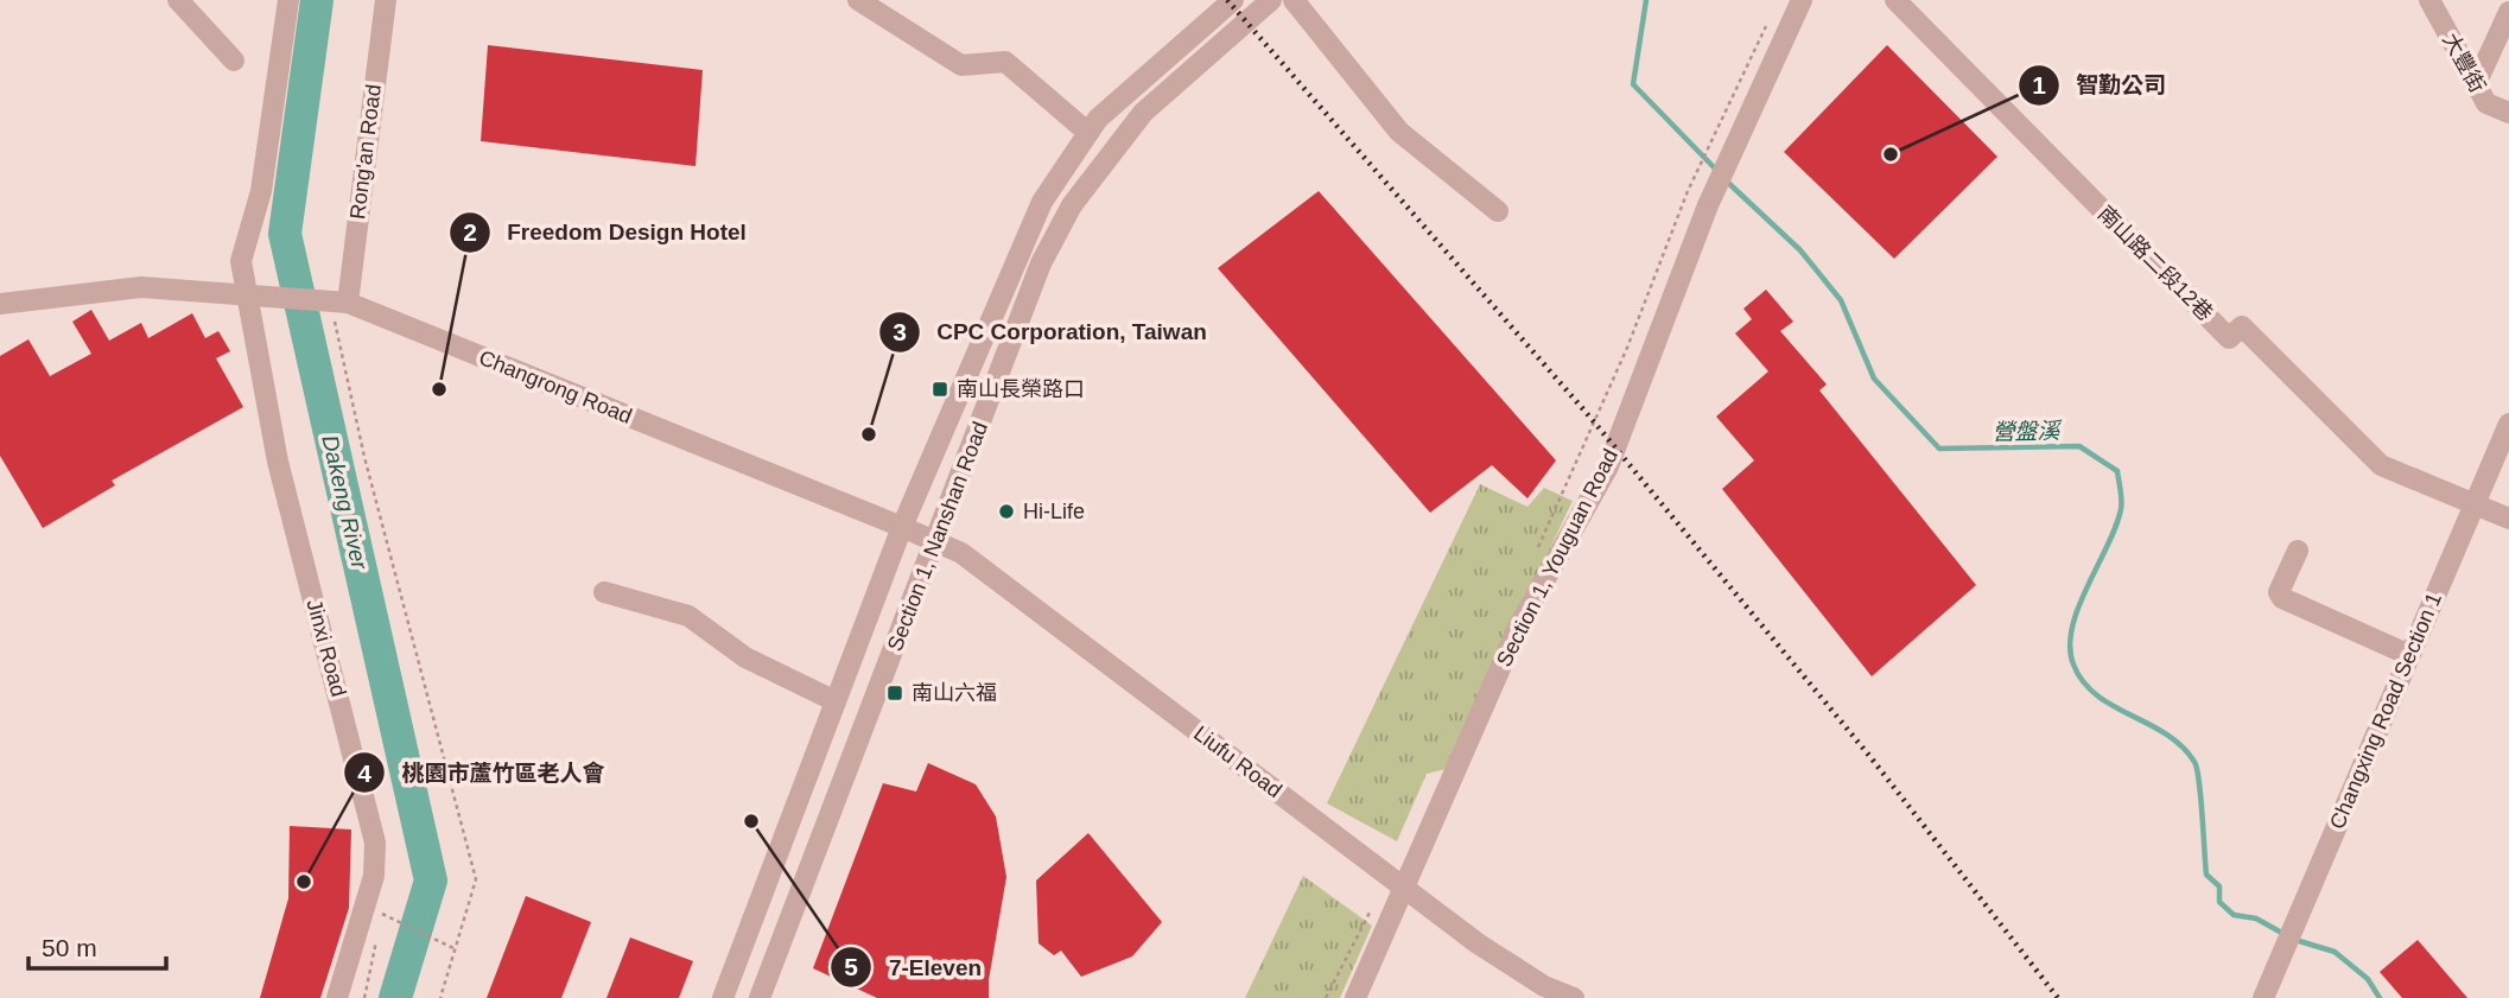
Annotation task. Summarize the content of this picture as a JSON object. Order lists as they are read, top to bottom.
{
  "streets": {
    "street": [
      "大豐街",
      "Rong'an Road",
      "南山路二段12巷",
      "Changrong Road",
      "Section 1, Nanshan Road",
      "Section 1, Youguan Road",
      "Jinxi Road",
      "Changxing Road Section 1",
      "Liufu Road"
    ]
  },
  "crossings": [
    ["Rong'an Road", "Changrong Road"],
    ["南山路二段12巷", "Changxing Road Section 1"],
    ["Changrong Road", "Section 1, Nanshan Road"],
    ["Changrong Road", "Jinxi Road"],
    ["Changrong Road", "Liufu Road"],
    ["Section 1, Nanshan Road", "Liufu Road"],
    ["Section 1, Youguan Road", "Liufu Road"]
  ],
  "water": ["營盤溪", "Dakeng River"],
  "places": {
    "other": [
      "智勤公司",
      "Freedom Design Hotel",
      "CPC Corporation, Taiwan",
      "Hi-Life",
      "7-Eleven",
      "桃園市蘆竹區老人會"
    ],
    "transit": ["南山長榮路口", "南山六福"]
  },
  "scale_bar": "50 m"
}
